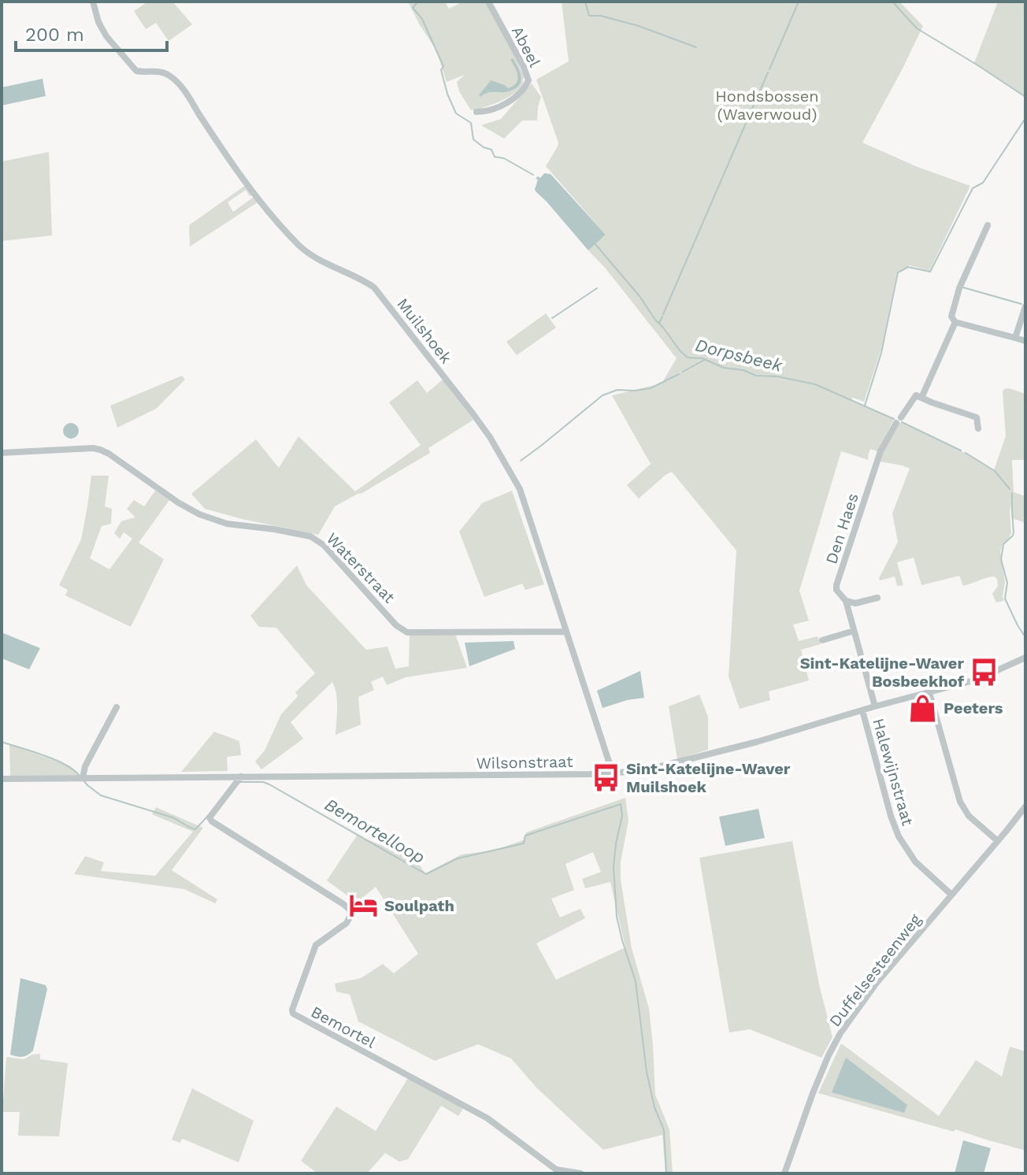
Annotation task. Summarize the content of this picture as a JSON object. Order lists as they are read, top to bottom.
{
  "streets": {
    "street": [
      "Abeel",
      "Muilshoek",
      "Den Haes",
      "Waterstraat",
      "Wilsonstraat",
      "Halewijnstraat",
      "Duffelsesteenweg",
      "Bemortel"
    ]
  },
  "crossings": [
    ["Muilshoek", "Waterstraat"],
    ["Muilshoek", "Wilsonstraat"],
    ["Den Haes", "Wilsonstraat"],
    ["Wilsonstraat", "Halewijnstraat"],
    ["Wilsonstraat", "Bemortel"],
    ["Halewijnstraat", "Duffelsesteenweg"]
  ],
  "water": ["Dorpsbeek", "Bemortelloop"],
  "parks": ["Hondsbossen (Waverwoud)"],
  "places": {
    "bus stop": ["Sint-Katelijne-Waver Bosbeekhof", "Sint-Katelijne-Waver Muilshoek"],
    "shop": ["Peeters"],
    "hotel": ["Soulpath"]
  },
  "scale_bar": "200 m"
}
